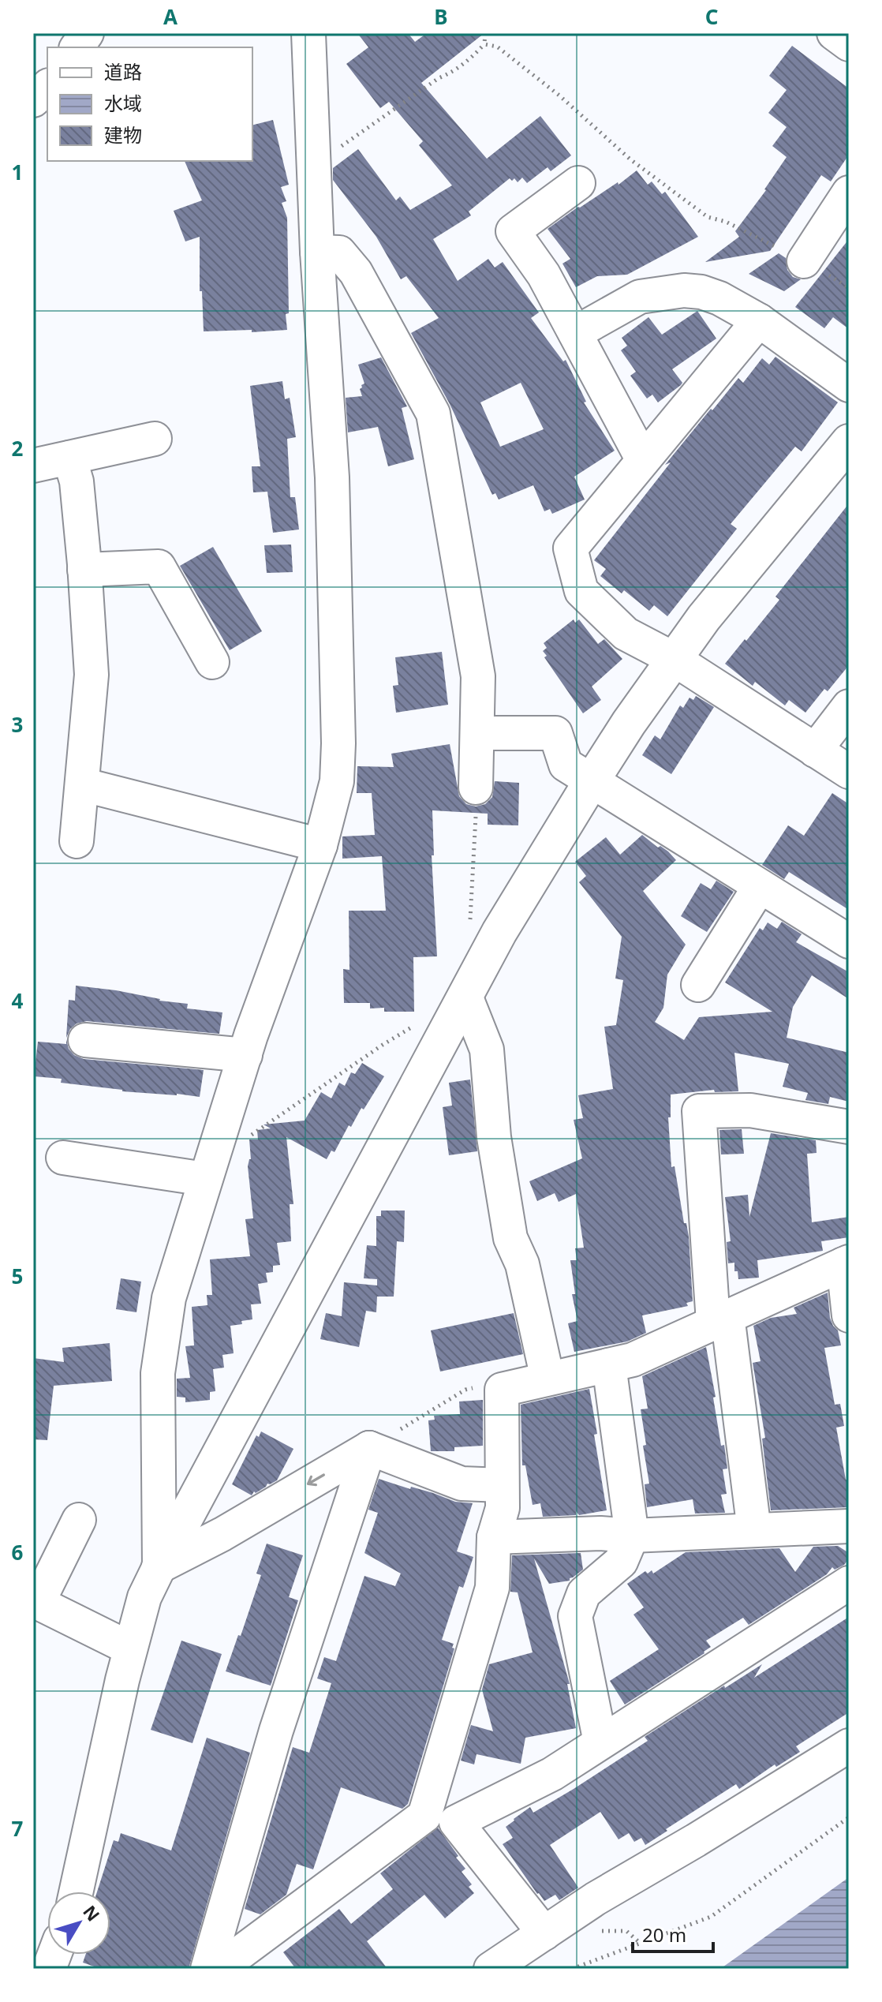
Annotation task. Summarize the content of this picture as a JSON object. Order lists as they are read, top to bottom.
{
  "legend": ["道路", "水域", "建物"],
  "scale_bar": "20 m",
  "north": "top right",
  "grid": {
    "columns": ["A", "B", "C"],
    "rows": [
      "1",
      "2",
      "3",
      "4",
      "5",
      "6",
      "7"
    ]
  }
}
